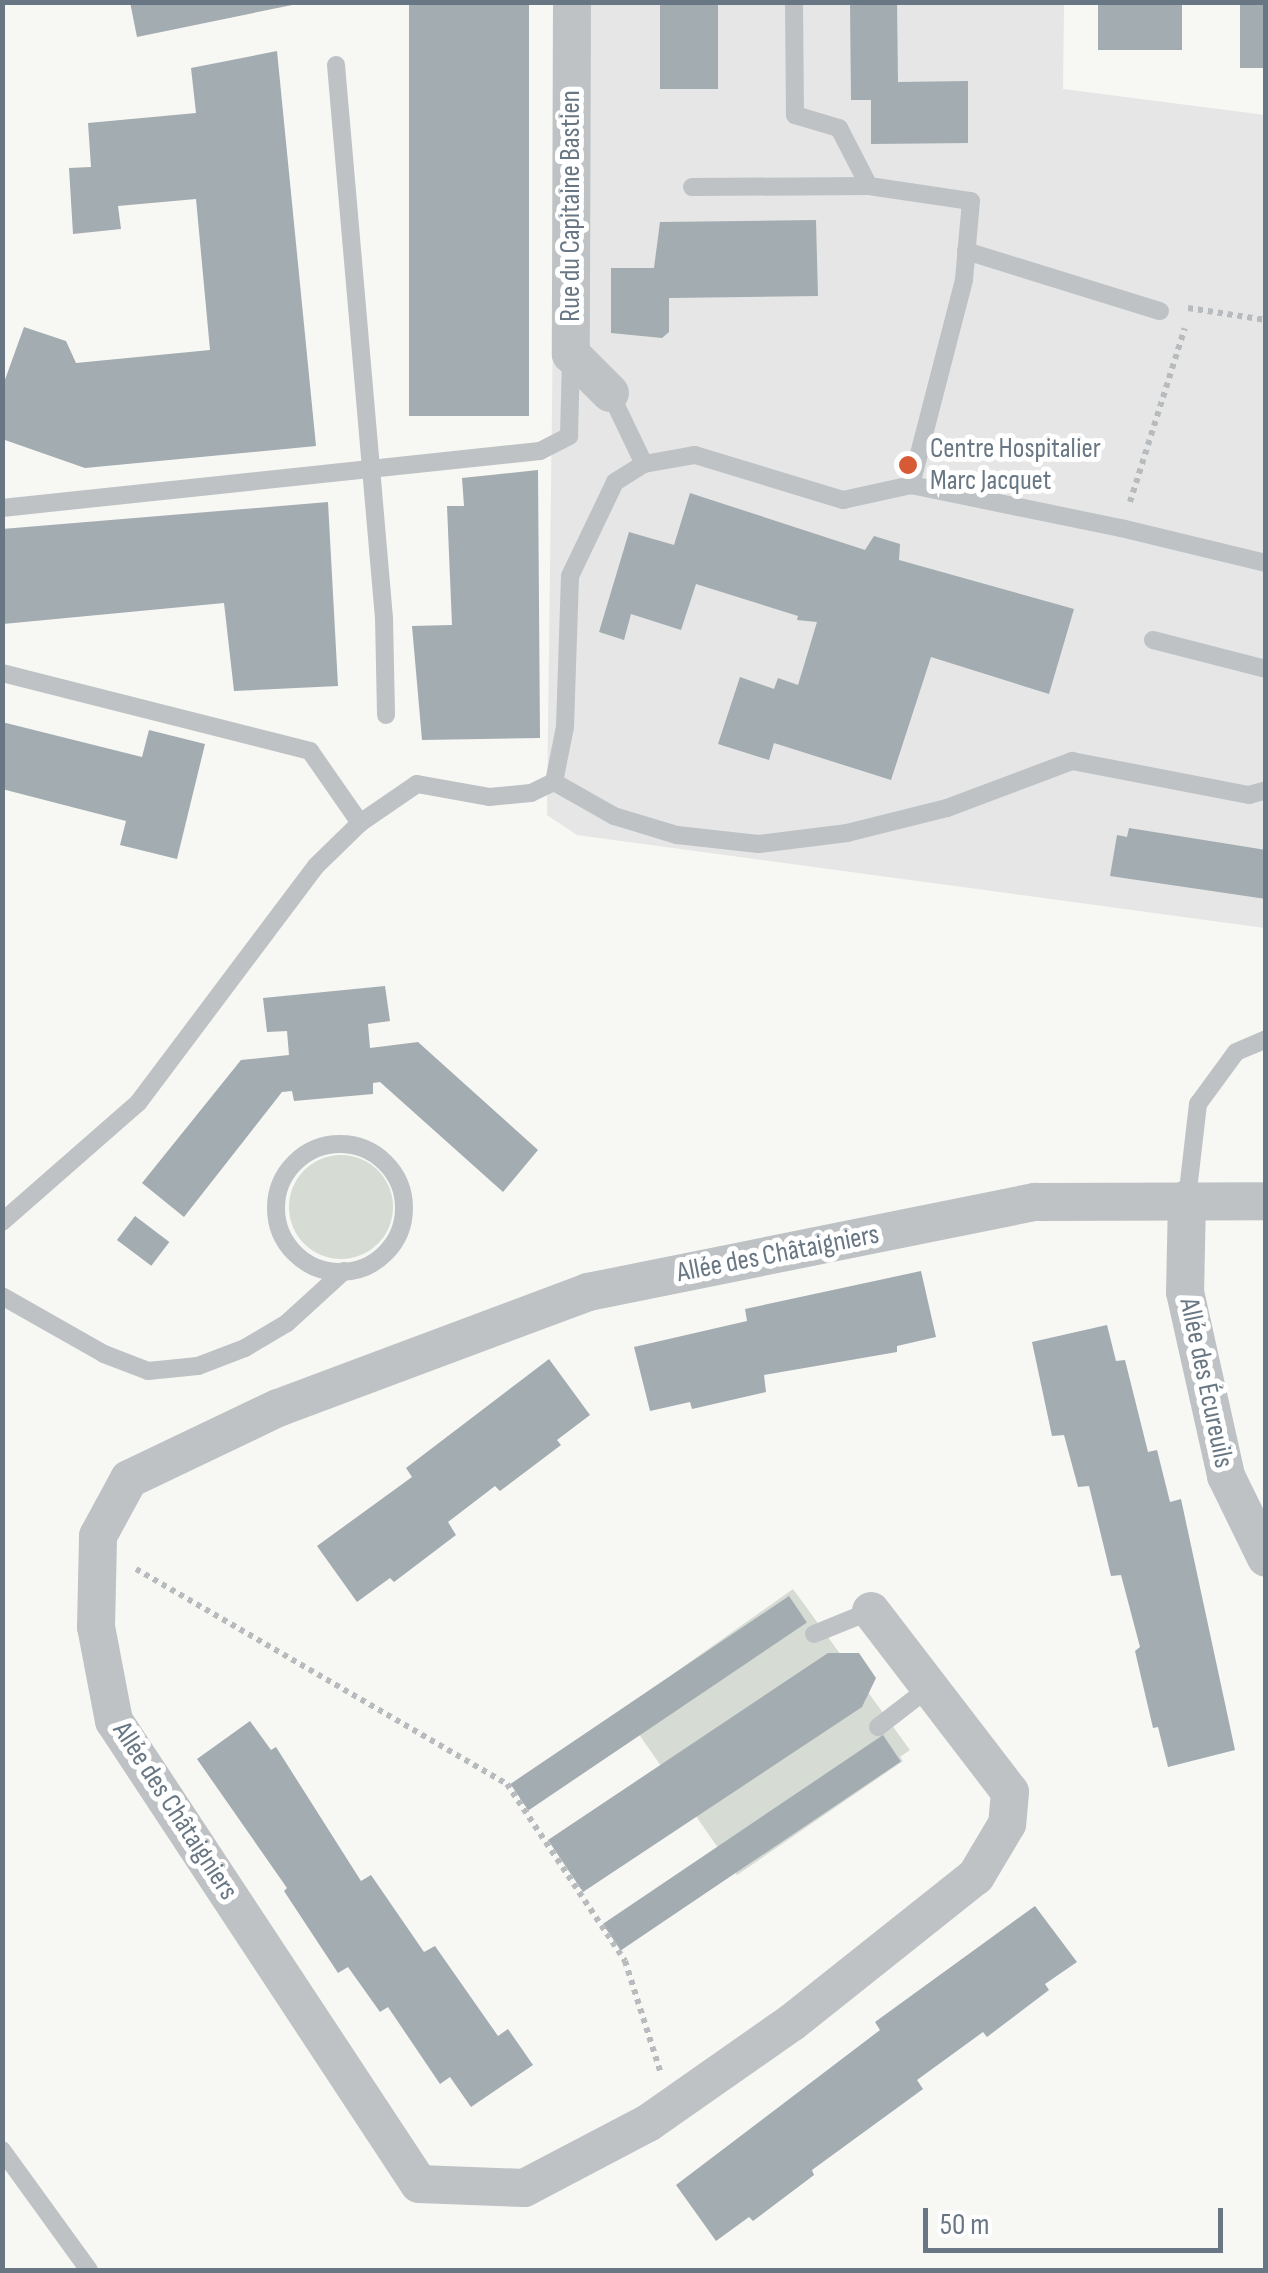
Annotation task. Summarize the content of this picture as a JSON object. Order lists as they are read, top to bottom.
{
  "streets": {
    "street": ["Rue du Capitaine Bastien", "Allée des Châtaigniers", "Allée des Écureuils"]
  },
  "crossings": [
    ["Allée des Châtaigniers", "Allée des Écureuils"]
  ],
  "places": ["Centre Hospitalier Marc Jacquet"],
  "scale_bar": "50 m"
}
